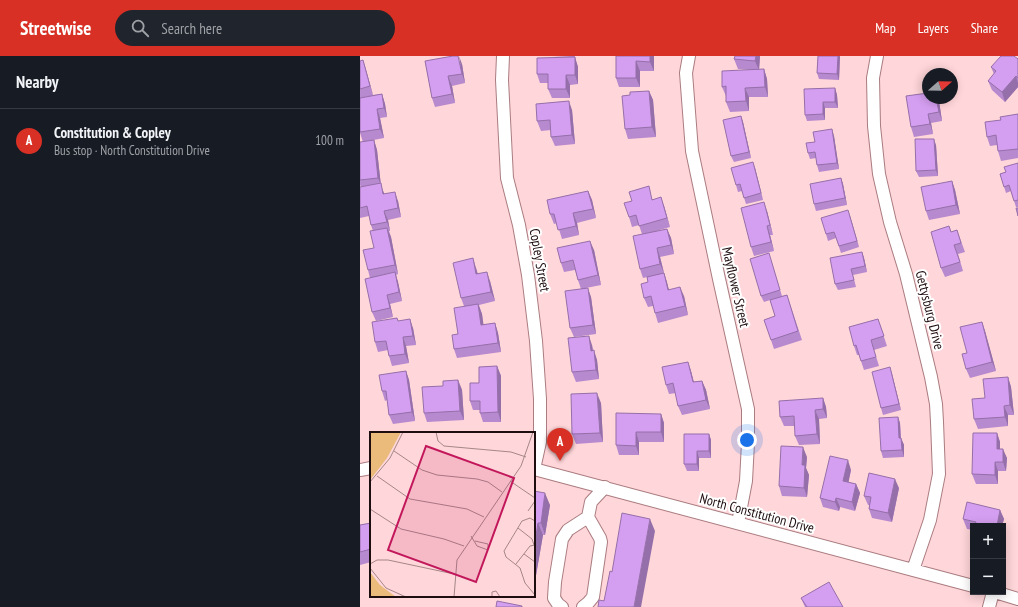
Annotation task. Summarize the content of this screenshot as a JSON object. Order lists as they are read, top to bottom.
{
  "streets": {
    "street": [
      "Copley Street",
      "Mayflower Street",
      "Gettysburg Drive",
      "North Constitution Drive"
    ]
  },
  "crossings": [
    ["Mayflower Street", "North Constitution Drive"],
    ["Gettysburg Drive", "North Constitution Drive"]
  ],
  "north": "right",
  "page": {
    "header": "Streetwise",
    "search": "Search here",
    "nav": ["Map", "Layers", "Share"],
    "heading": "Nearby",
    "list": [
      {
        "mark": "A",
        "name": "Constitution & Copley",
        "note": "Bus stop · North Constitution Drive",
        "value": "100 m"
      }
    ],
    "pins": "A",
    "map_buttons": ["+", "−"]
  }
}
